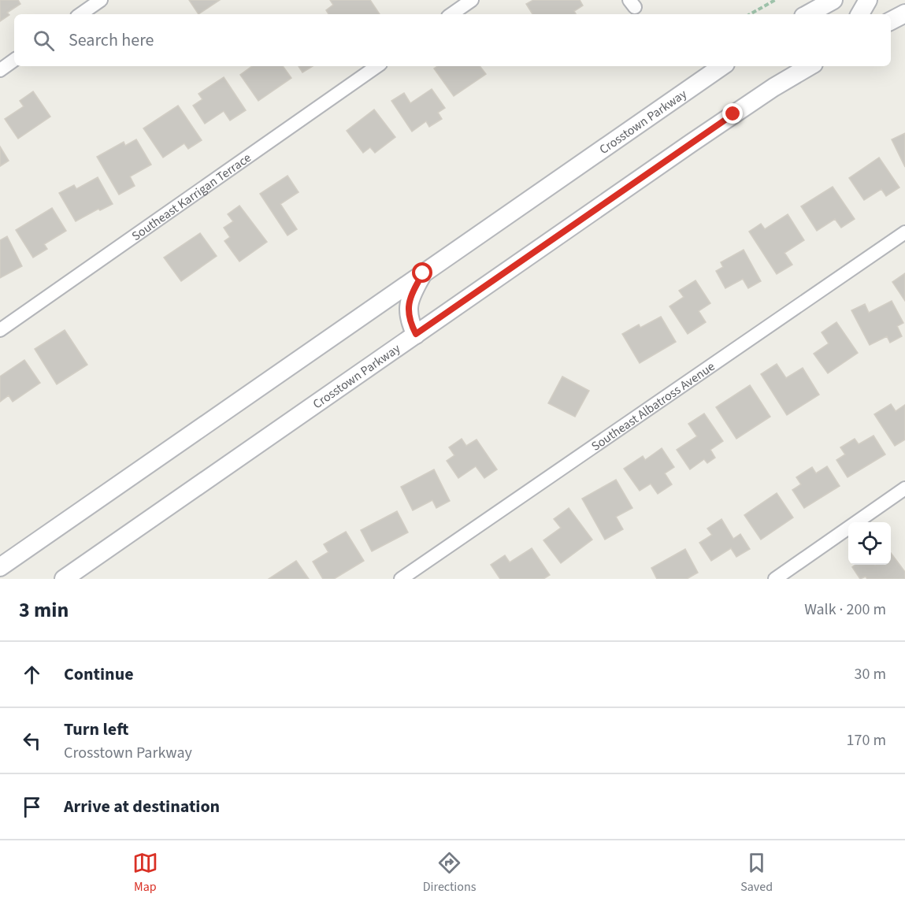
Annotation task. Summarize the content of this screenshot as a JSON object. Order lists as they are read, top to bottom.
{
  "streets": {
    "main road": ["Crosstown Parkway"],
    "street": ["Southeast Karrigan Terrace", "Southeast Albatross Avenue"]
  },
  "page": {
    "search": "Search here",
    "heading": ["3 min", "Walk · 200 m"],
    "list": [
      ["Continue", "30 m"],
      ["Turn left", "Crosstown Parkway", "170 m"],
      "Arrive at destination"
    ],
    "nav": ["Map", "Directions", "Saved"]
  }
}
